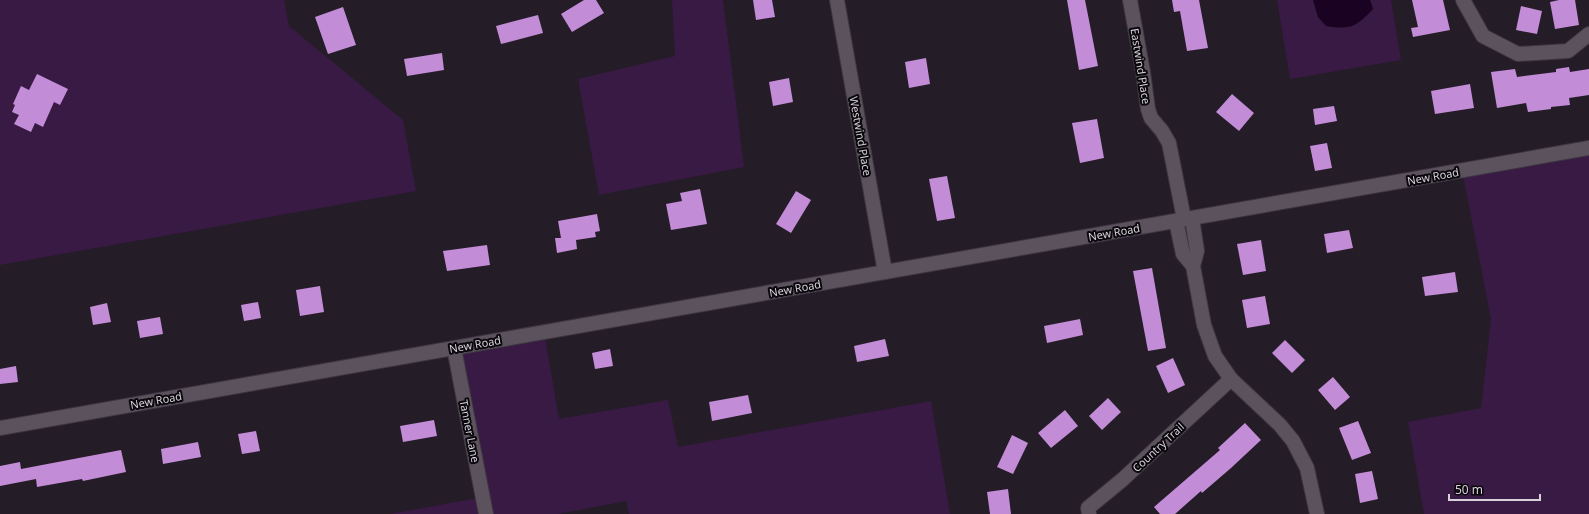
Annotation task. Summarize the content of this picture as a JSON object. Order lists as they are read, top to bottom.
{
  "streets": {
    "street": [
      "Eastwind Place",
      "Westwind Place",
      "New Road",
      "Tanner Lane",
      "Country Trail"
    ]
  },
  "crossings": [
    ["Eastwind Place", "New Road"],
    ["Eastwind Place", "Country Trail"],
    ["Westwind Place", "New Road"],
    ["New Road", "Tanner Lane"]
  ],
  "scale_bar": "50 m"
}
